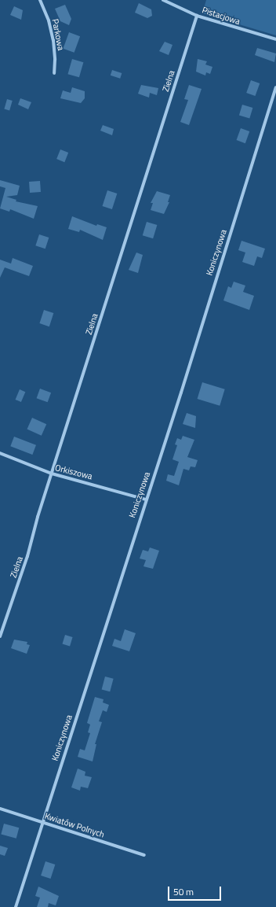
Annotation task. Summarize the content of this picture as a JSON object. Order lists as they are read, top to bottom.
{
  "streets": {
    "street": [
      "Pistacjowa",
      "Parkowa",
      "Zielna",
      "Koniczynowa",
      "Orkiszowa",
      "Kwiatów Polnych"
    ]
  },
  "crossings": [
    ["Pistacjowa", "Zielna"],
    ["Zielna", "Orkiszowa"],
    ["Koniczynowa", "Orkiszowa"],
    ["Koniczynowa", "Kwiatów Polnych"]
  ],
  "scale_bar": "50 m"
}
